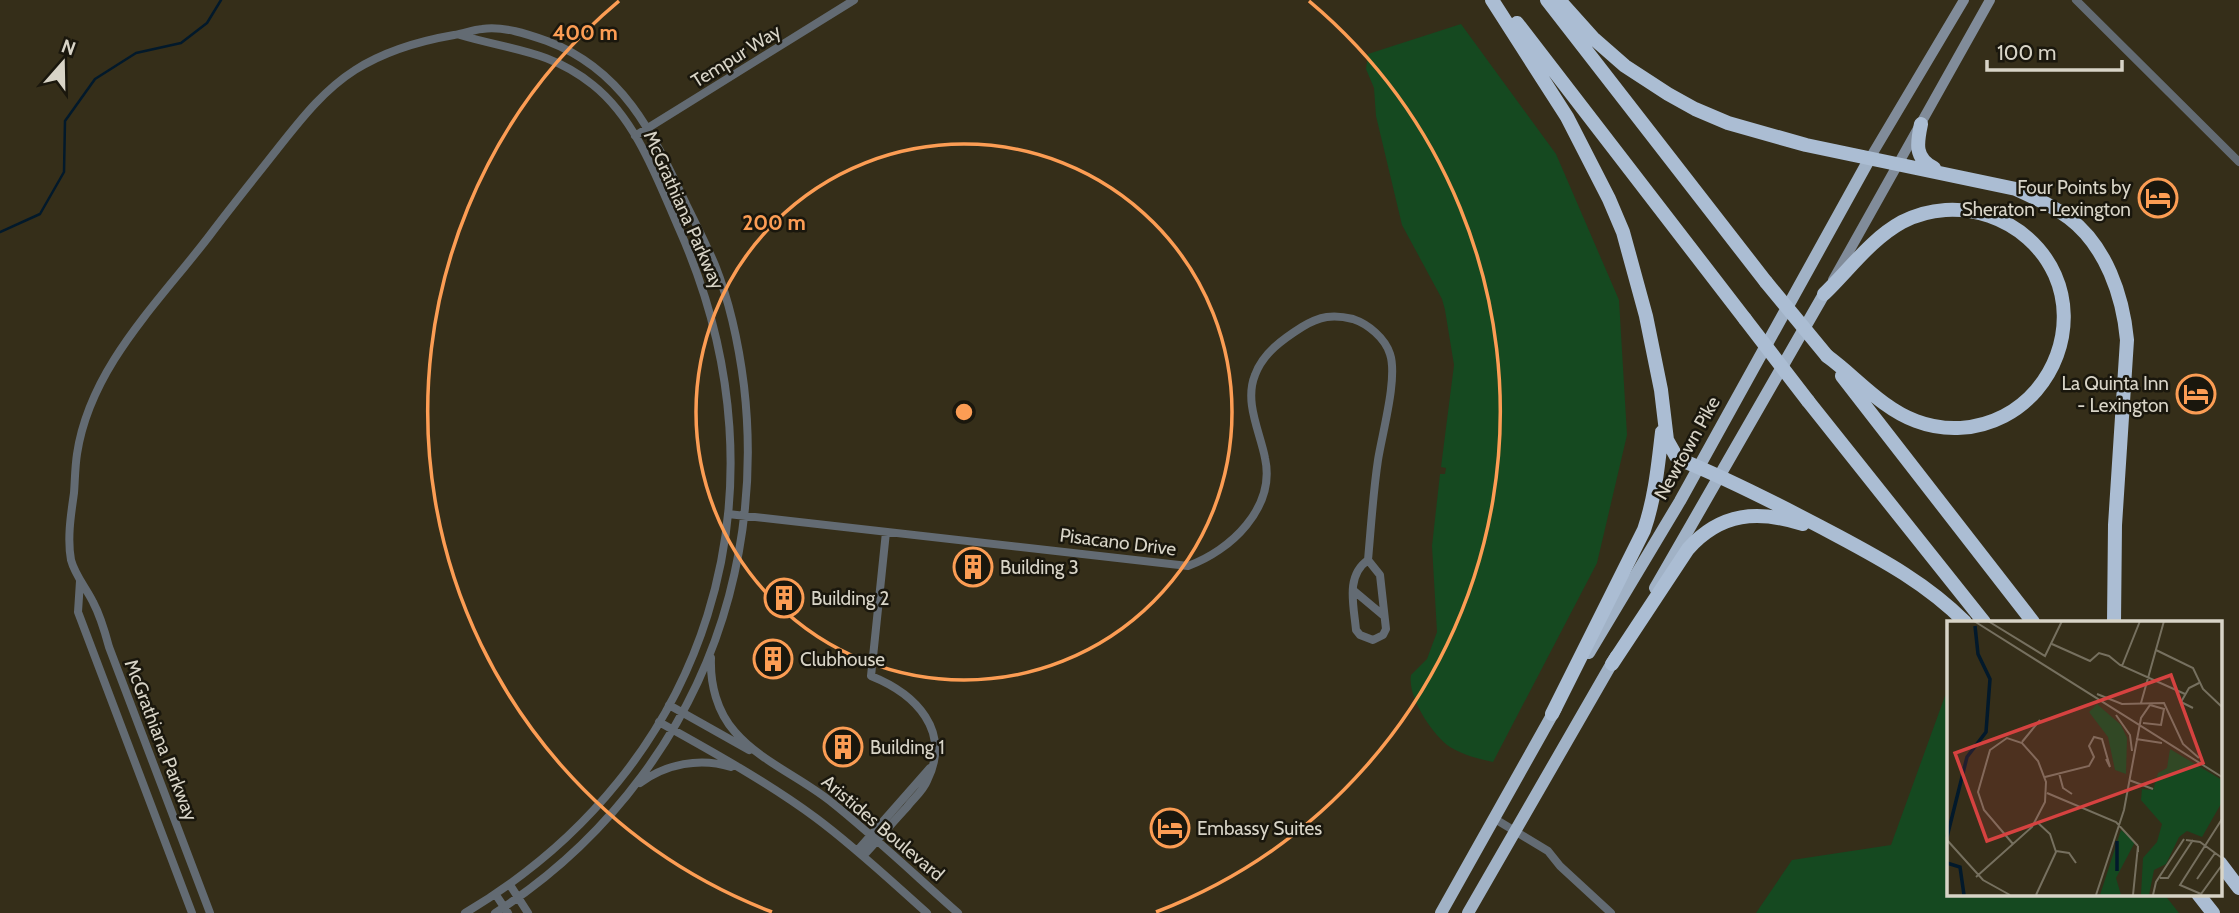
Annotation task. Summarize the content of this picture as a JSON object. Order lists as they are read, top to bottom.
{
  "streets": {
    "highway": ["Newtown Pike"],
    "street": [
      "Tempur Way",
      "McGrathiana Parkway",
      "Pisacano Drive",
      "Aristides Boulevard"
    ]
  },
  "crossings": [
    ["Tempur Way", "McGrathiana Parkway"],
    ["McGrathiana Parkway", "Pisacano Drive"],
    ["McGrathiana Parkway", "Aristides Boulevard"]
  ],
  "places": {
    "hotel": ["Four Points by Sheraton - Lexington", "La Quinta Inn - Lexington", "Embassy Suites"],
    "building": [
      "Building 3",
      "Building 2",
      "Clubhouse",
      "Building 1"
    ]
  },
  "scale_bar": "100 m",
  "north": "top",
  "rings": ["400 m", "200 m"]
}
